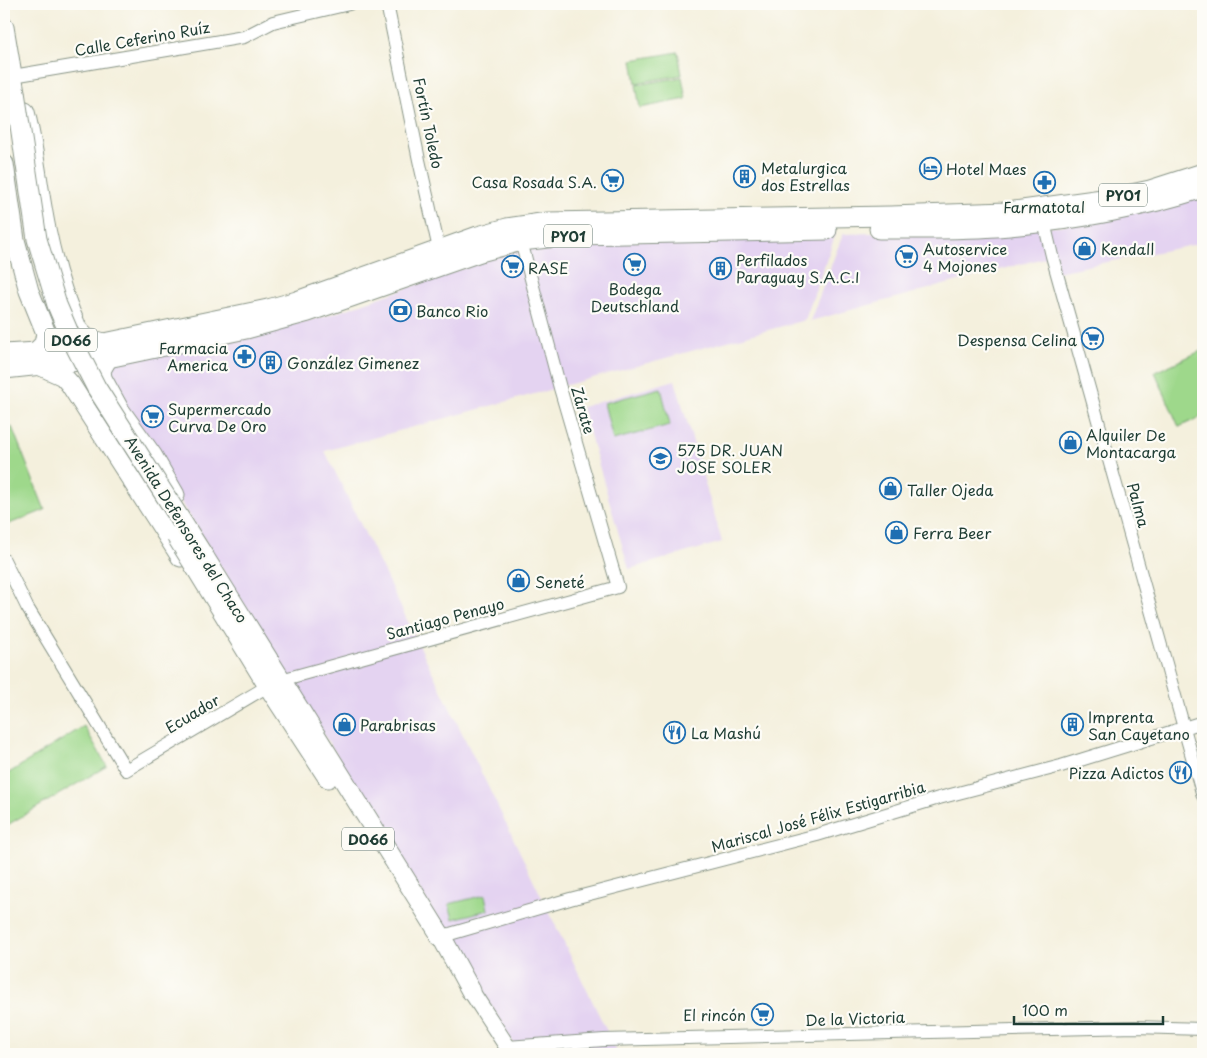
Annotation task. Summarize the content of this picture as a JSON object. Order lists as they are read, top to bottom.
{
  "streets": {
    "highway": ["PY01", "D066", "Avenida Defensores del Chaco"],
    "street": [
      "Calle Ceferino Ruíz",
      "Fortín Toledo",
      "Zárate",
      "Palma",
      "Santiago Penayo",
      "Ecuador",
      "Mariscal José Félix Estigarribia",
      "De la Victoria"
    ]
  },
  "crossings": [
    ["Calle Ceferino Ruíz", "Avenida Defensores del Chaco"],
    ["Fortín Toledo", "PY01"],
    ["PY01", "Zárate"],
    ["PY01", "Palma"],
    ["Zárate", "Santiago Penayo"],
    ["Palma", "Mariscal José Félix Estigarribia"],
    ["Avenida Defensores del Chaco", "Santiago Penayo"],
    ["Avenida Defensores del Chaco", "Ecuador"],
    ["Avenida Defensores del Chaco", "Mariscal José Félix Estigarribia"],
    ["Avenida Defensores del Chaco", "De la Victoria"],
    ["Santiago Penayo", "Ecuador"]
  ],
  "places": {
    "hotel": ["Hotel Maes"],
    "building": [
      "Metalurgica dos Estrellas",
      "Perfilados Paraguay S.A.C.I",
      "González Gimenez",
      "Imprenta San Cayetano"
    ],
    "supermarket": [
      "Casa Rosada S.A.",
      "Autoservice 4 Mojones",
      "Bodega Deutschland",
      "RASE",
      "Despensa Celina",
      "Supermercado Curva De Oro",
      "El rincón"
    ],
    "pharmacy": ["Farmatotal", "Farmacia America"],
    "shop": [
      "Kendall",
      "Alquiler De Montacarga",
      "Taller Ojeda",
      "Ferra Beer",
      "Seneté",
      "Parabrisas"
    ],
    "bank": ["Banco Rio"],
    "school or university": ["575 DR. JUAN JOSE SOLER"],
    "restaurant": ["La Mashú", "Pizza Adictos"]
  },
  "scale_bar": "100 m"
}
